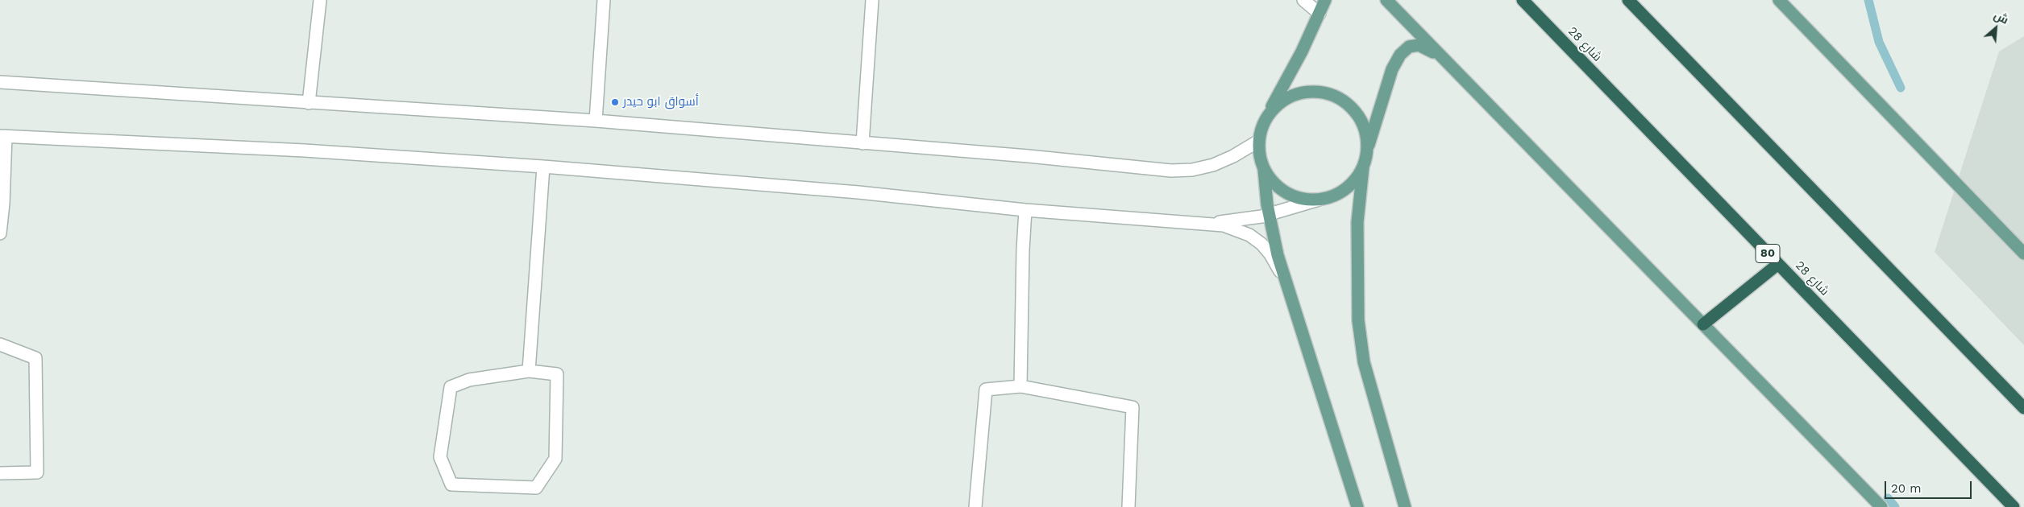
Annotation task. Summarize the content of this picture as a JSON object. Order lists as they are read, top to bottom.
{
  "streets": {
    "highway": ["شارع 28", "80"]
  },
  "places": ["أسواق ابو حيدر"],
  "scale_bar": "20 m",
  "north": "top right"
}
